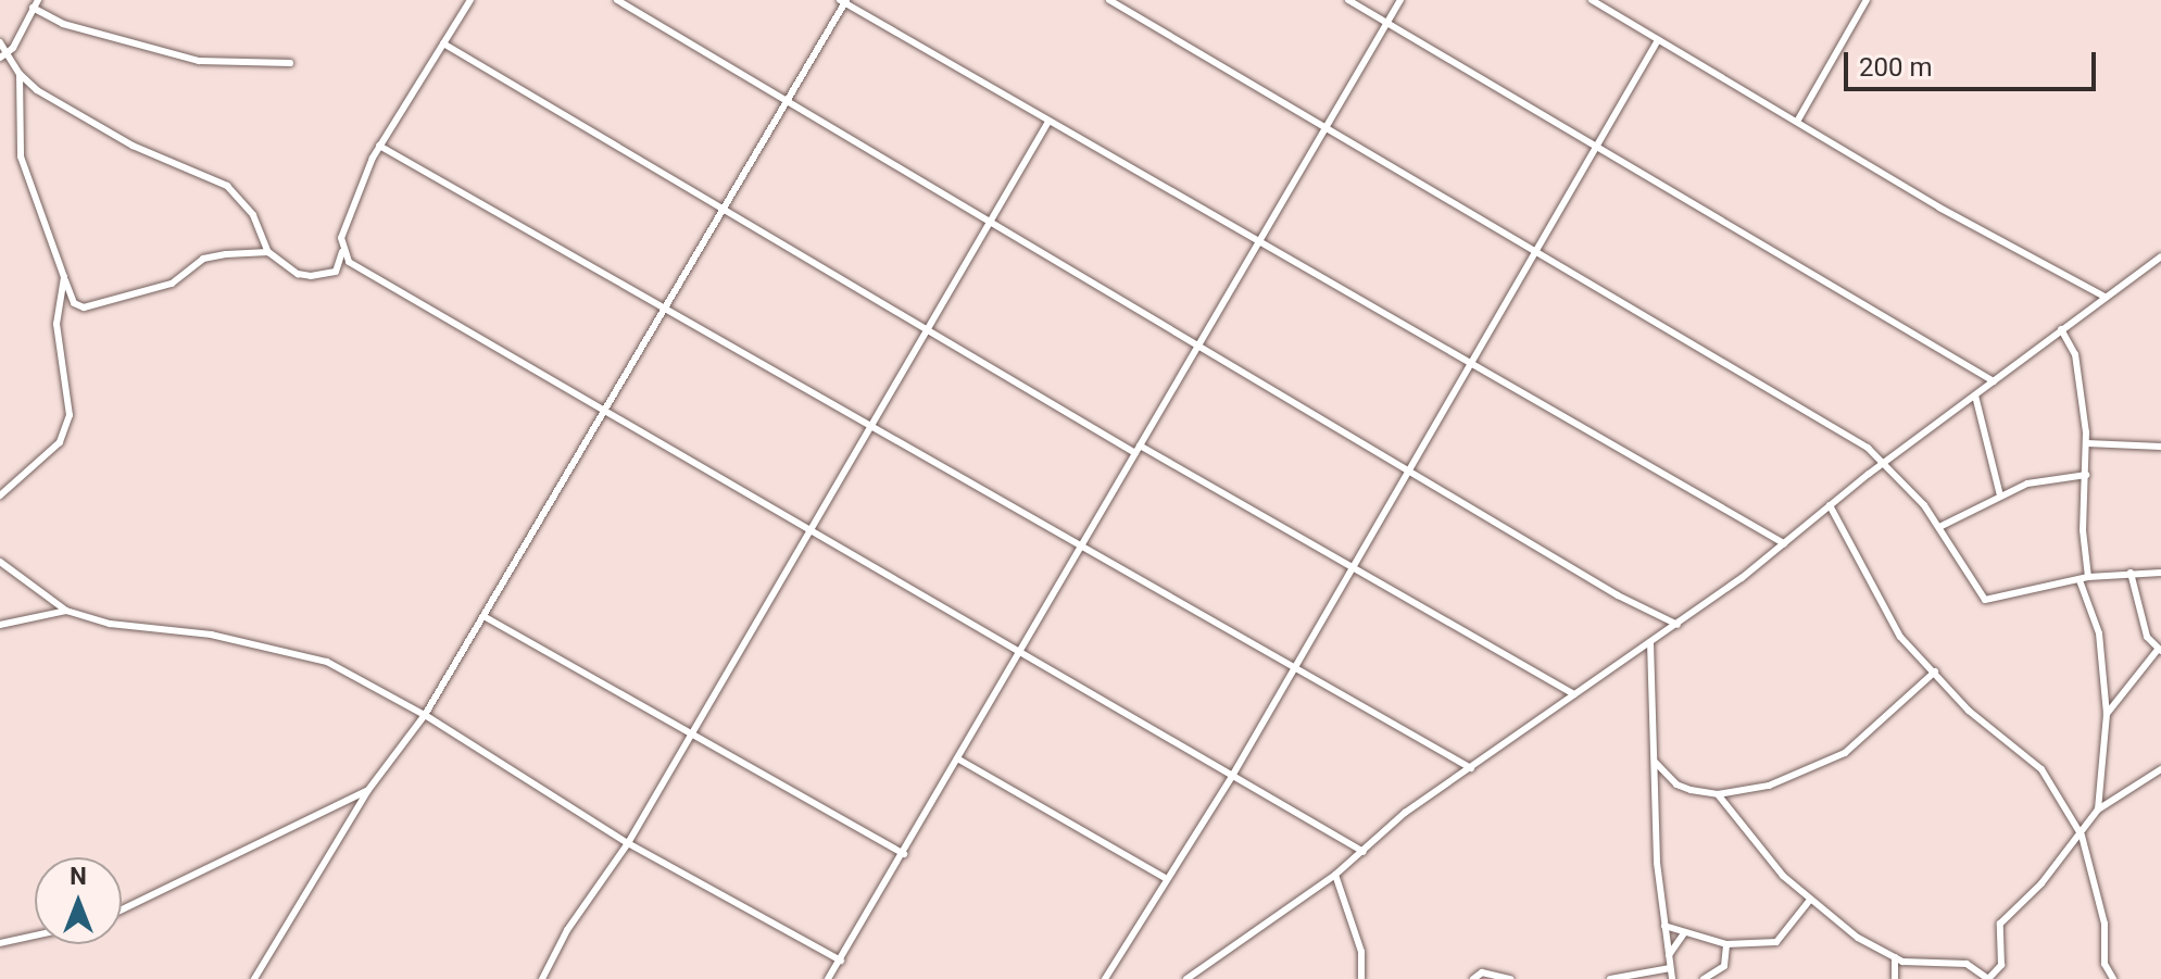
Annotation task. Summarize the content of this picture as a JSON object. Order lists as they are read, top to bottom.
{
  "scale_bar": "200 m",
  "north": "top"
}
